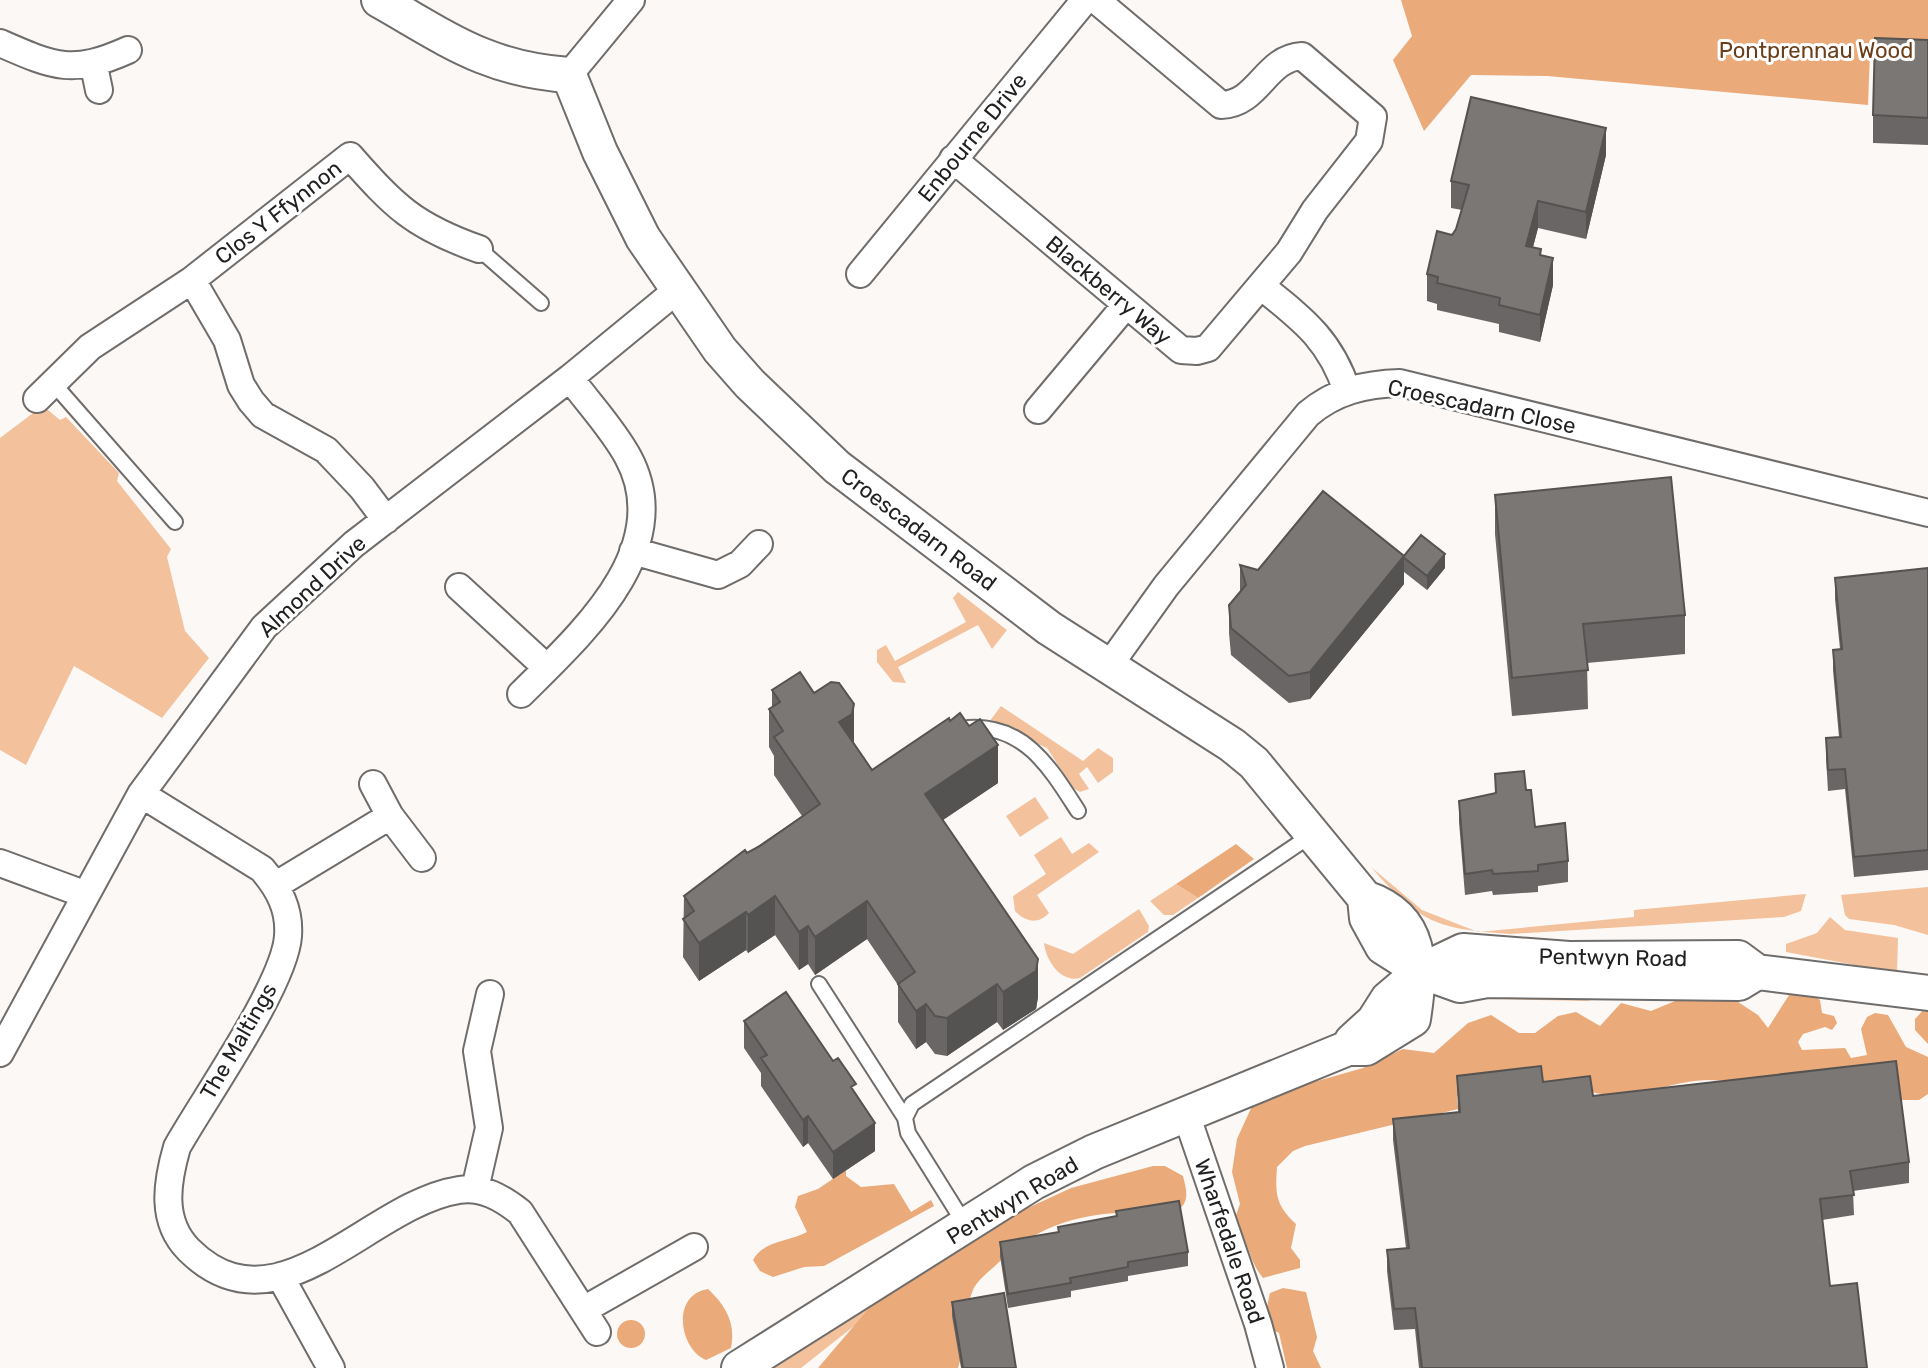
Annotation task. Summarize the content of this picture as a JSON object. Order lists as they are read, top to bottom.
{
  "streets": {
    "street": [
      "Enbourne Drive",
      "Clos Y Ffynnon",
      "Blackberry Way",
      "Croescadarn Close",
      "Croescadarn Road",
      "Almond Drive",
      "Pentwyn Road",
      "The Maltings",
      "Wharfedale Road"
    ]
  },
  "crossings": [
    ["Enbourne Drive", "Blackberry Way"],
    ["Clos Y Ffynnon", "Almond Drive"],
    ["Croescadarn Close", "Croescadarn Road"],
    ["Croescadarn Road", "Almond Drive"],
    ["Croescadarn Road", "Pentwyn Road"],
    ["Pentwyn Road", "Wharfedale Road"]
  ],
  "parks": ["Pontprennau Wood"]
}
